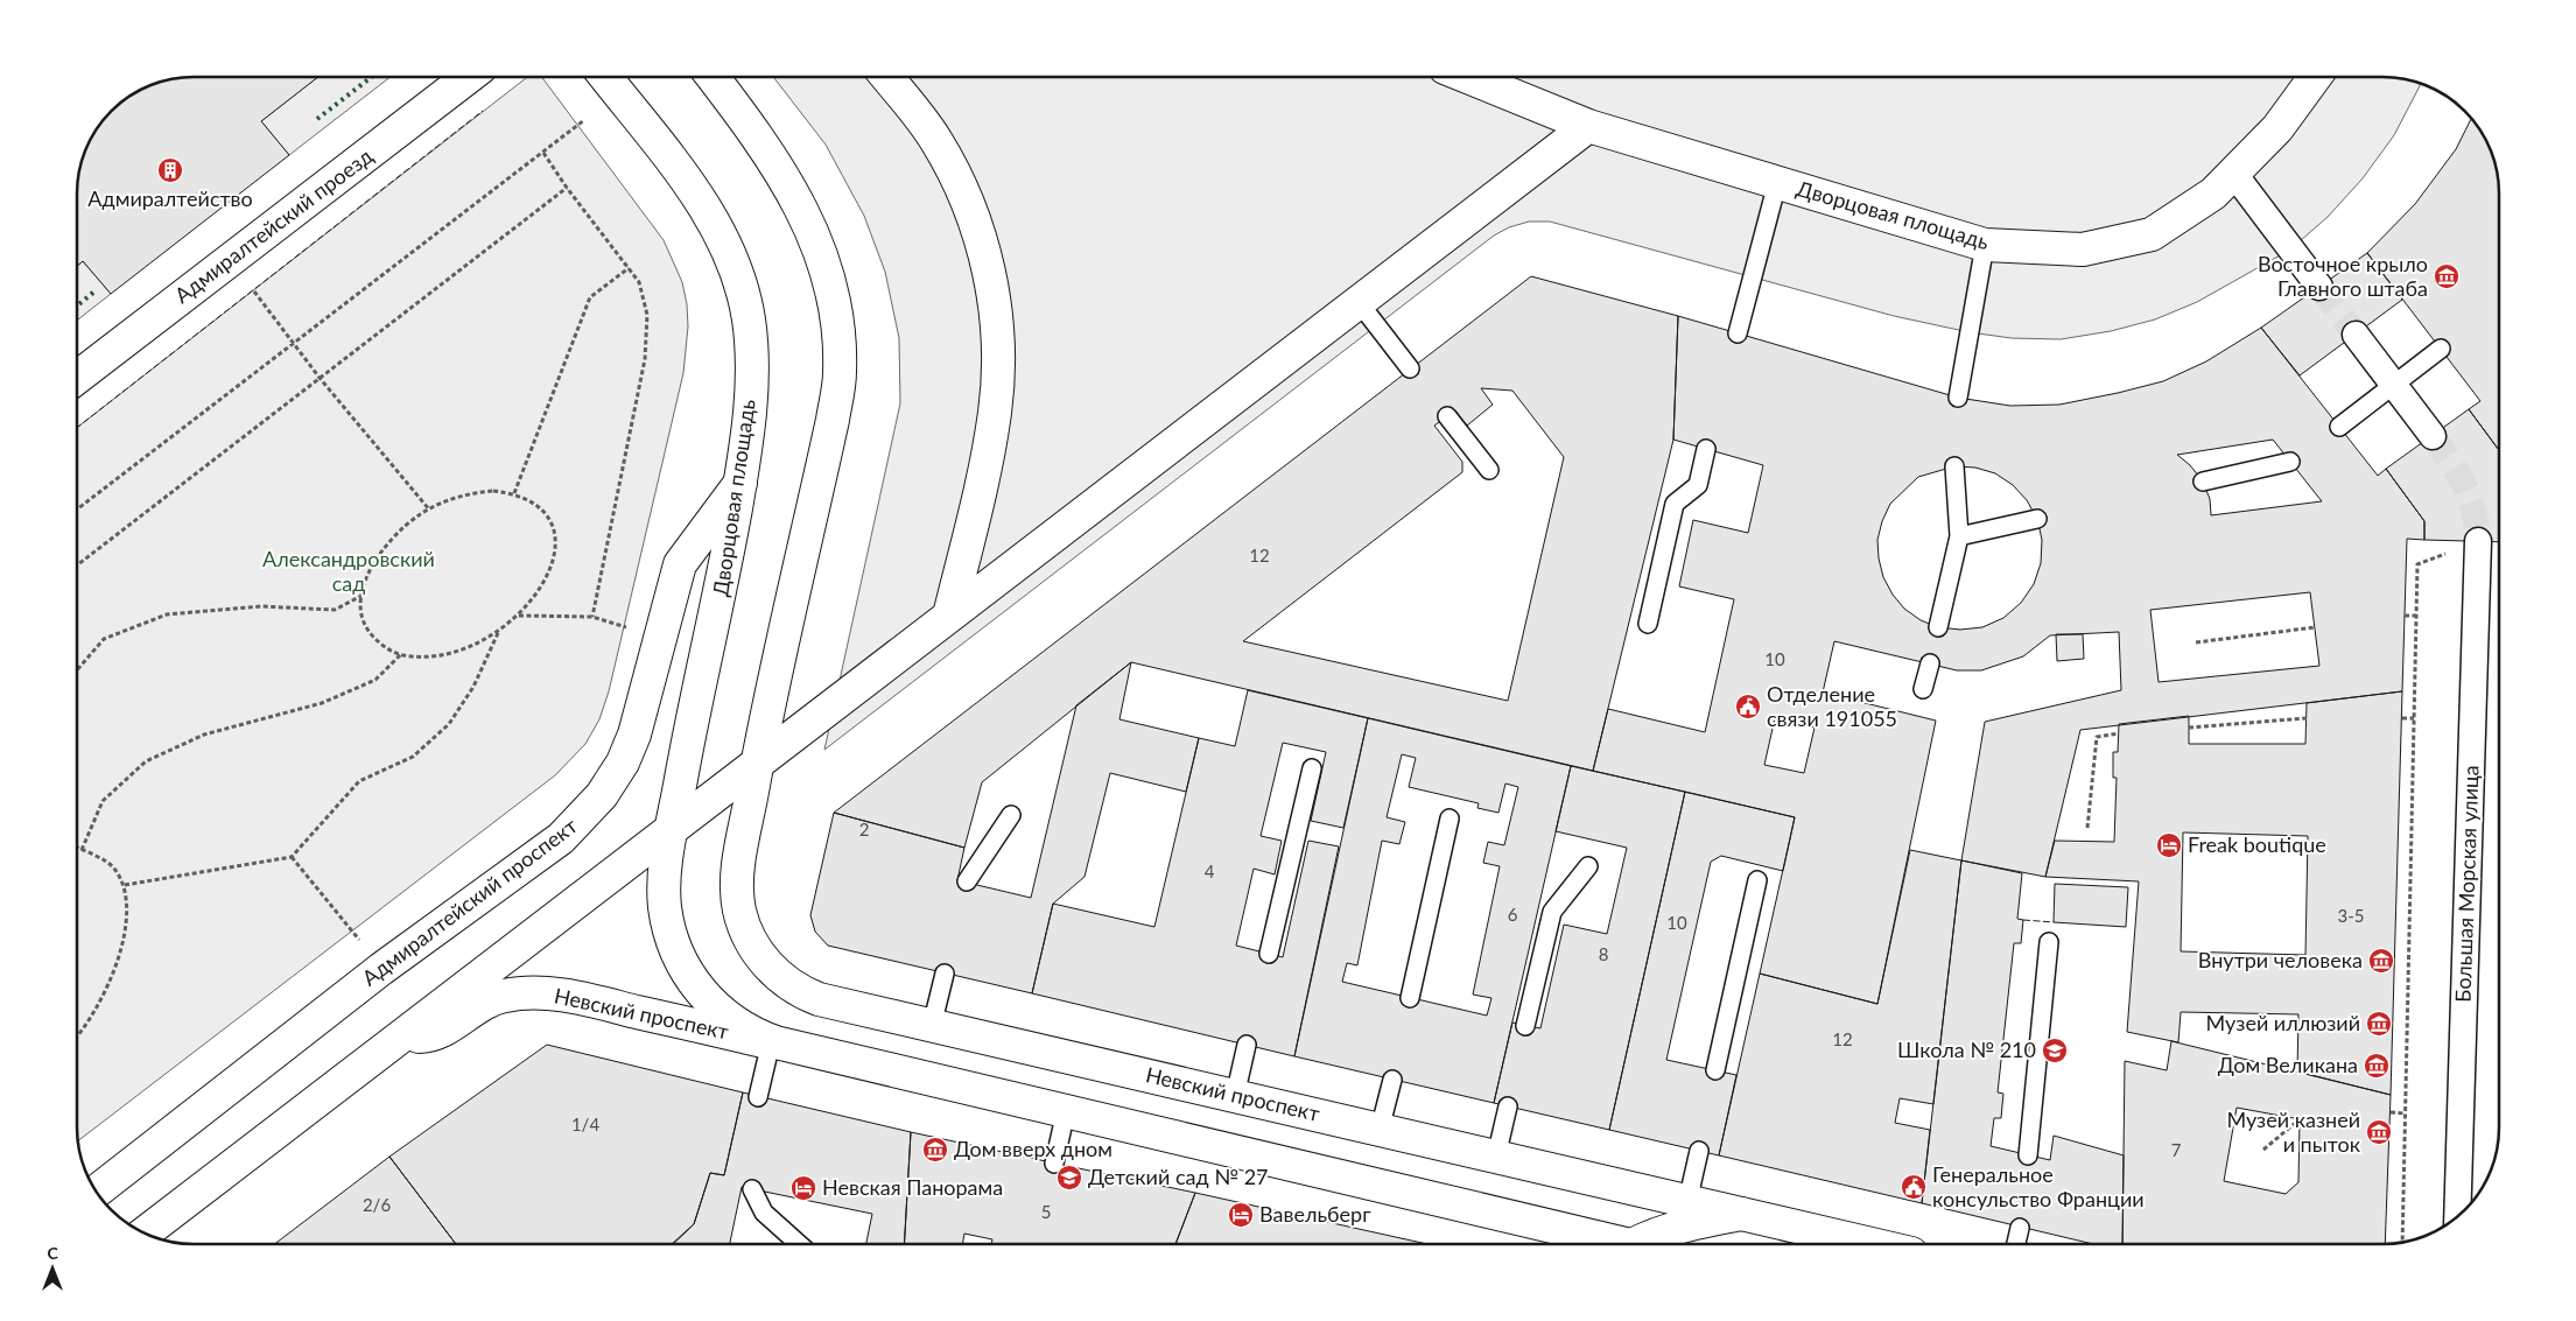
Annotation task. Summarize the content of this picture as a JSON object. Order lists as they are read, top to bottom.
{
  "streets": {
    "main road": [
      "Дворцовая площадь",
      "Адмиралтейский проезд",
      "Адмиралтейский проспект",
      "Невский проспект"
    ],
    "street": ["Большая Морская улица"]
  },
  "crossings": [
    ["Дворцовая площадь", "Адмиралтейский проспект"],
    ["Дворцовая площадь", "Невский проспект"]
  ],
  "parks": ["Александровский сад"],
  "places": {
    "building": ["Адмиралтейство"],
    "museum": [
      "Восточное крыло Главного штаба",
      "Внутри человека",
      "Музей иллюзий",
      "Дом Великана",
      "Музей казней и пыток",
      "Дом вверх дном"
    ],
    "public building": ["Отделение связи 191055", "Генеральное консульство Франции"],
    "hotel": ["Freak boutique", "Невская Панорама", "Вавельберг"],
    "school or university": ["Школа № 210", "Детский сад № 27"]
  },
  "house_numbers": [
    "12",
    "10",
    "2",
    "4",
    "6",
    "3-5",
    "10",
    "8",
    "12",
    "1/4",
    "7",
    "2/6",
    "5"
  ],
  "north": "top"
}
